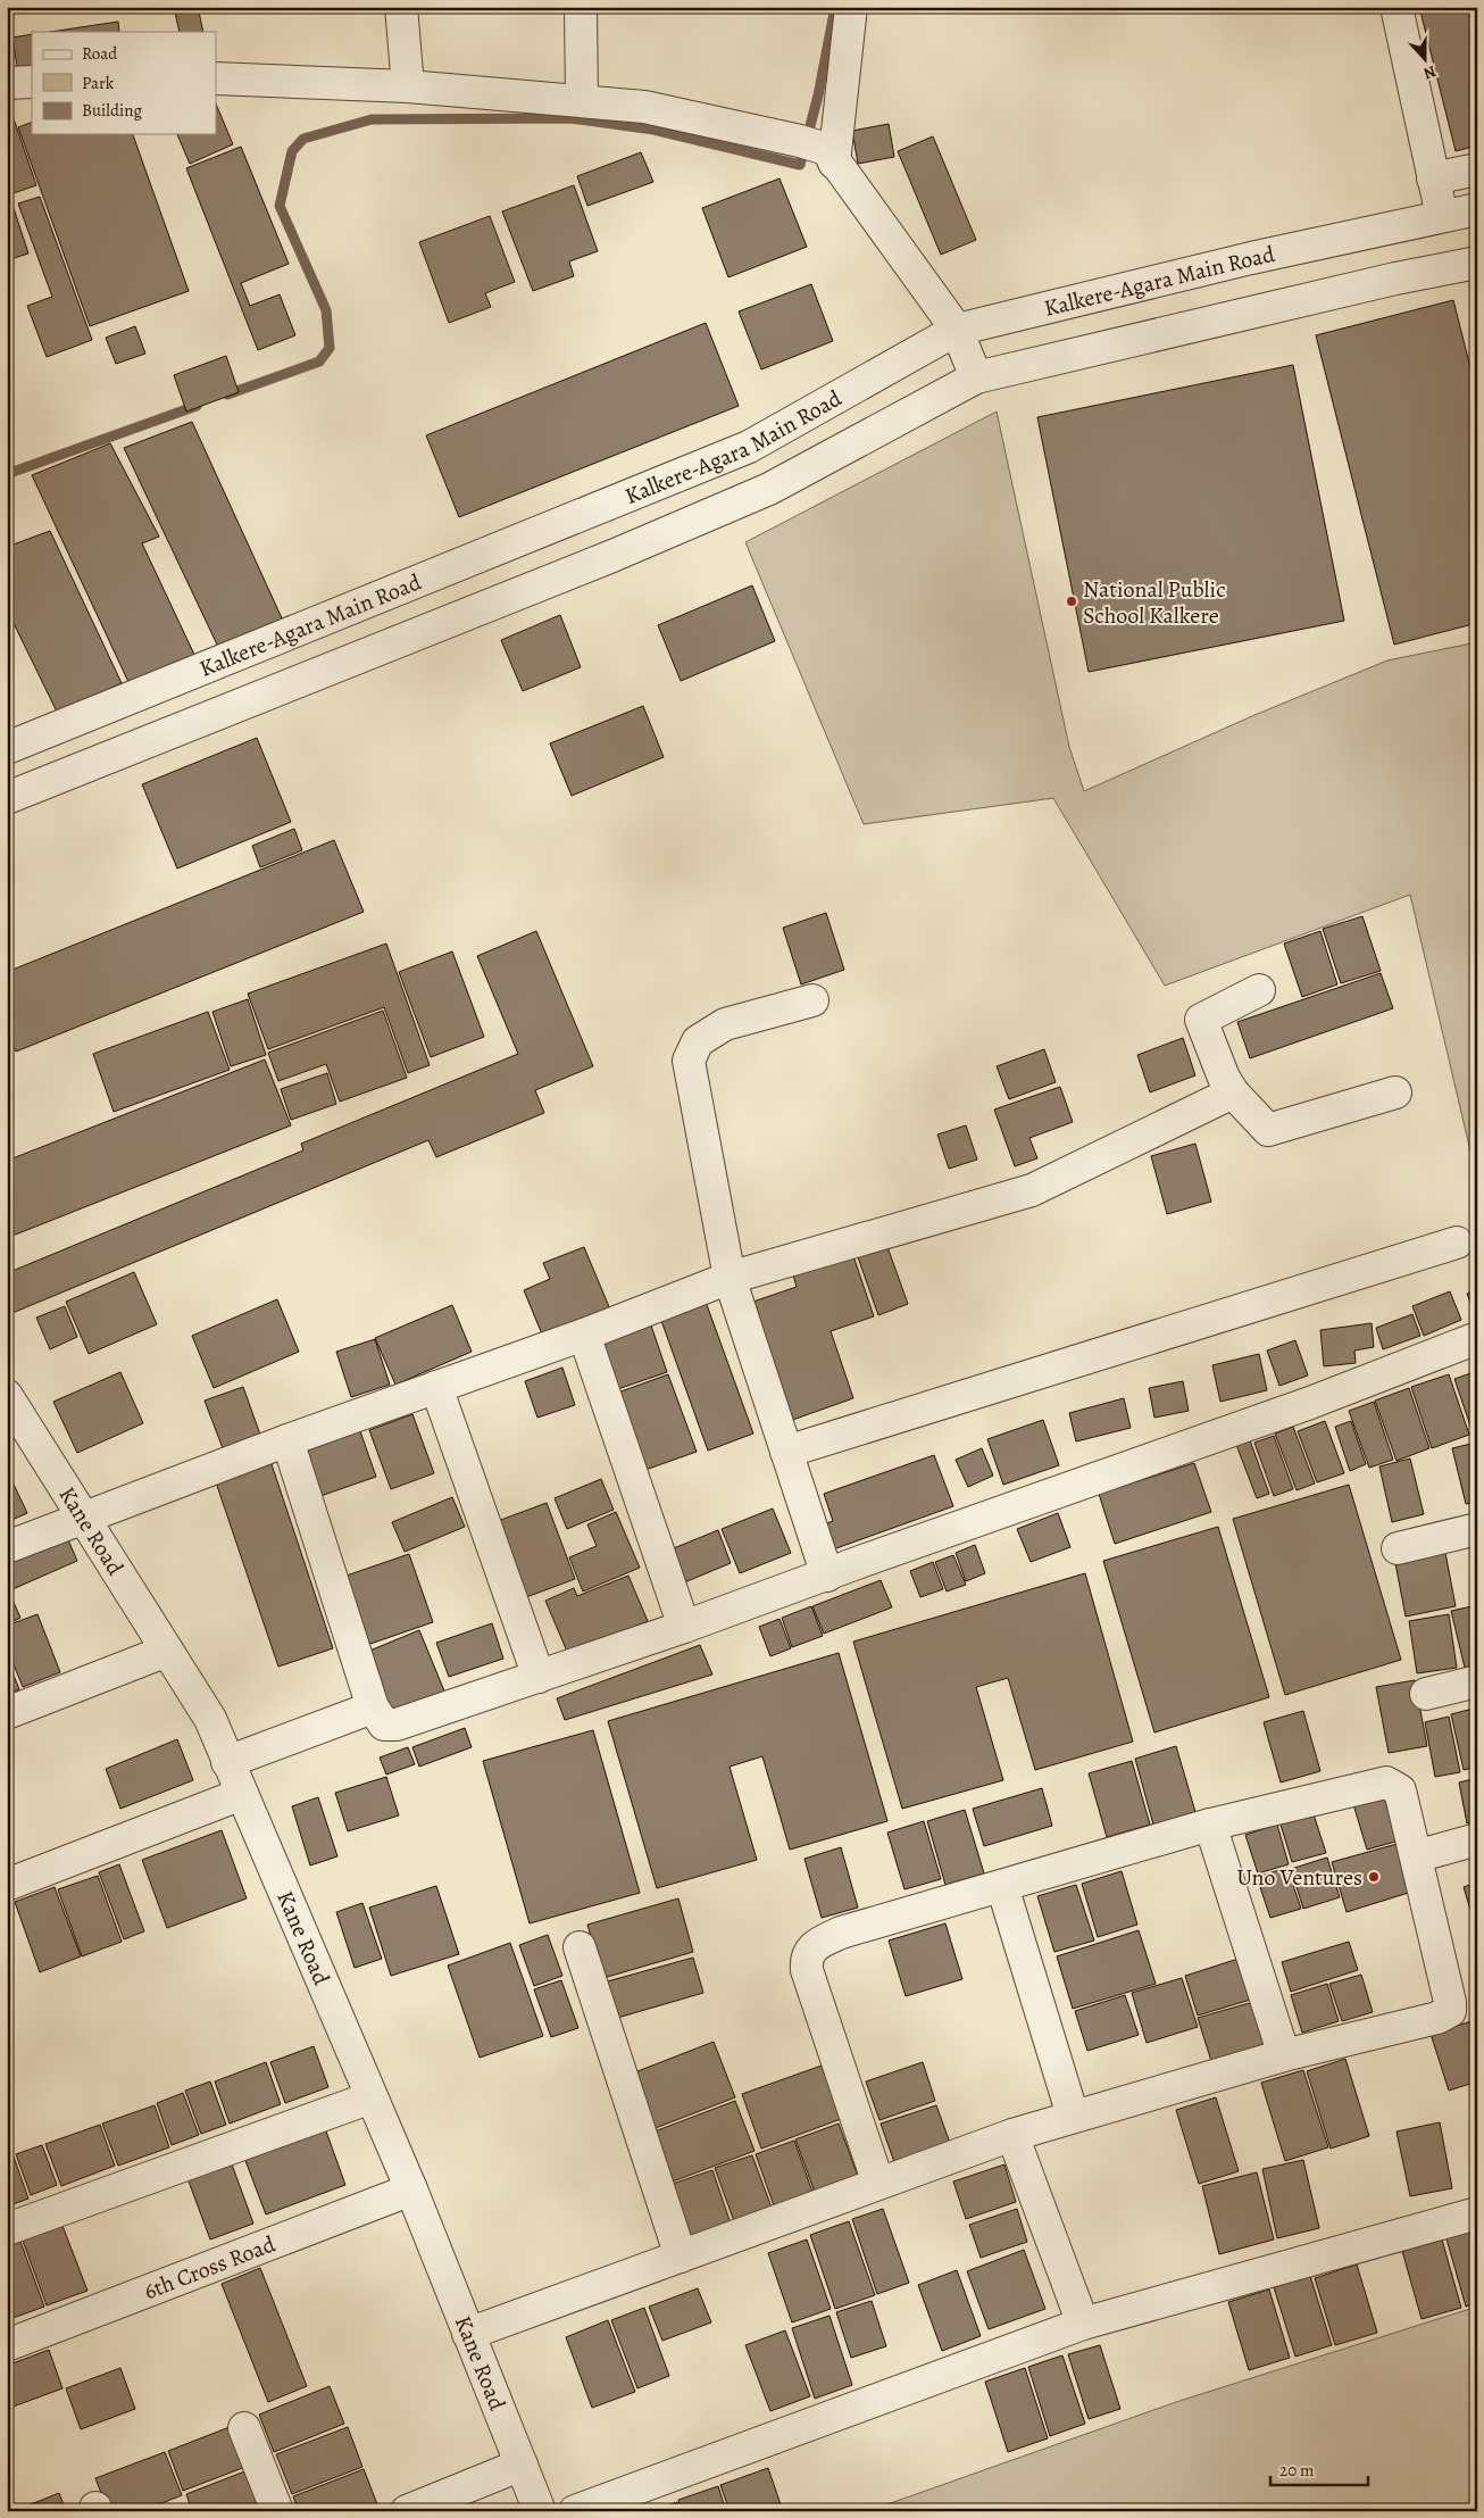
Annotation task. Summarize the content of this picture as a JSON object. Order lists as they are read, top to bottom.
{
  "streets": {
    "street": ["Kalkere-Agara Main Road", "Kane Road", "6th Cross Road"]
  },
  "crossings": [
    ["Kane Road", "6th Cross Road"]
  ],
  "places": ["National Public School Kalkere", "Uno Ventures"],
  "legend": ["Road", "Park", "Building"],
  "scale_bar": "20 m",
  "north": "bottom"
}
